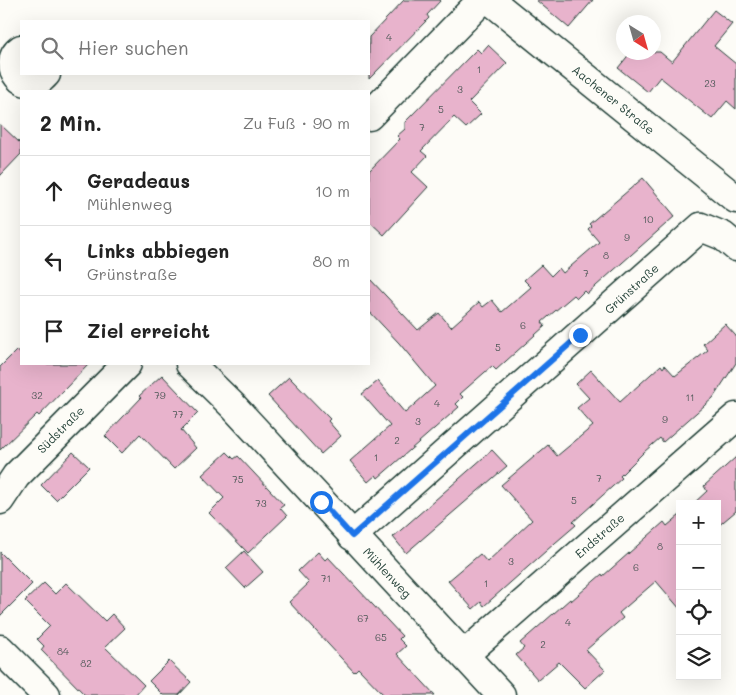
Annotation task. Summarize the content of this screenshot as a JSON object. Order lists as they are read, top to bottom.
{
  "streets": {
    "street": [
      "Aachener Straße",
      "Grünstraße",
      "Südstraße",
      "Endstraße",
      "Mühlenweg"
    ]
  },
  "crossings": [
    ["Grünstraße", "Mühlenweg"],
    ["Endstraße", "Mühlenweg"]
  ],
  "house_numbers": [
    "4",
    "1",
    "23",
    "3",
    "5",
    "7",
    "10",
    "9",
    "8",
    "7",
    "6",
    "5",
    "32",
    "79",
    "11",
    "4",
    "77",
    "9",
    "3",
    "2",
    "1",
    "7",
    "75",
    "5",
    "73",
    "8",
    "3",
    "6",
    "71",
    "1",
    "67",
    "4",
    "65",
    "2",
    "84",
    "82"
  ],
  "north": "bottom right",
  "page": {
    "search": "Hier suchen",
    "heading": ["2 Min.", "Zu Fuß · 90 m"],
    "list": [
      ["Geradeaus", "Mühlenweg", "10 m"],
      ["Links abbiegen", "Grünstraße", "80 m"],
      "Ziel erreicht"
    ],
    "map_buttons": ["+", "−"]
  }
}
